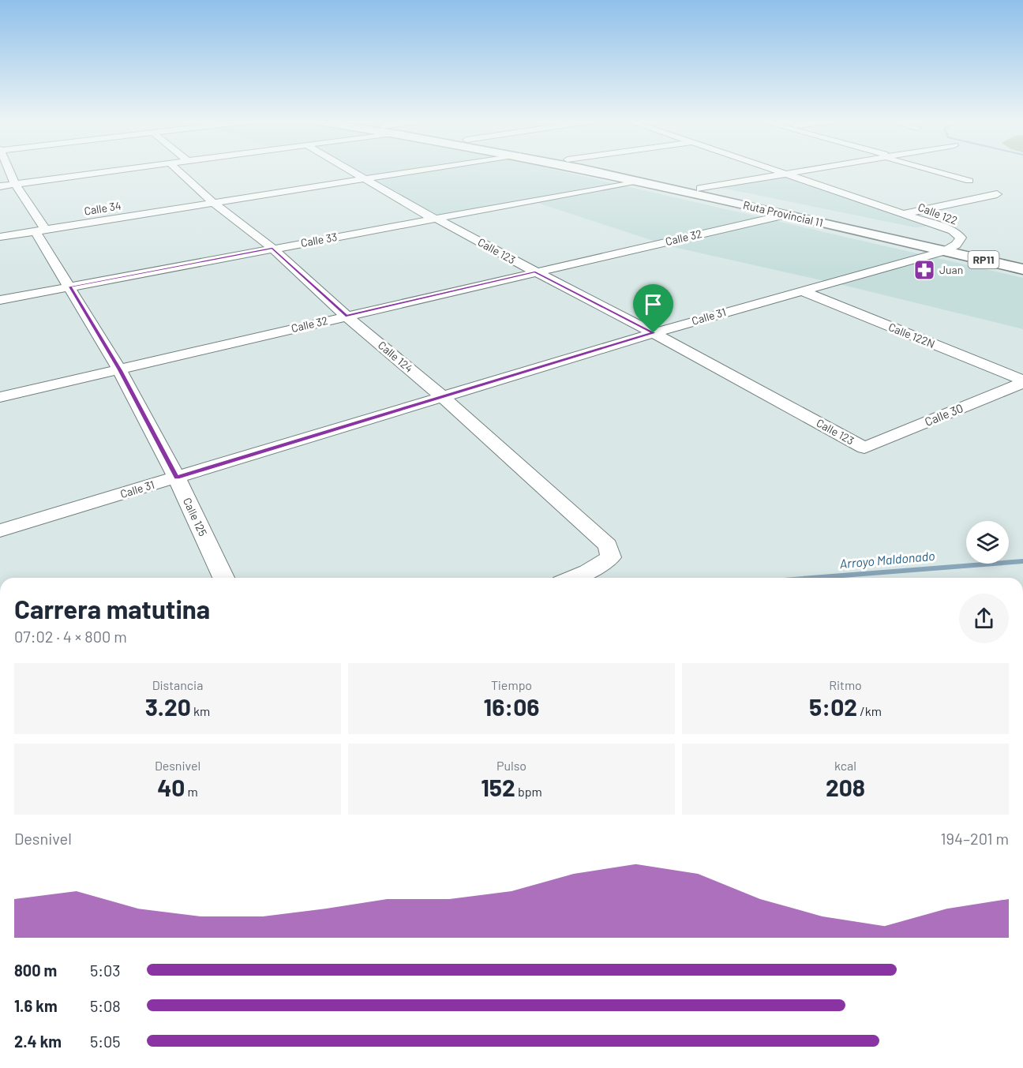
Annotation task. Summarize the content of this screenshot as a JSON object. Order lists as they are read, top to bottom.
{
  "streets": {
    "main road": ["Ruta Provincial 11", "RP11"],
    "street": [
      "Calle 34",
      "Calle 122",
      "Calle 32",
      "Calle 33",
      "Calle 123",
      "Calle 31",
      "Calle 122N",
      "Calle 124",
      "Calle 30",
      "Calle 125"
    ]
  },
  "crossings": [
    ["Calle 34", "Calle 123"],
    ["Calle 34", "Calle 124"],
    ["Calle 34", "Calle 125"],
    ["Ruta Provincial 11", "Calle 122"],
    ["Ruta Provincial 11", "Calle 32"],
    ["Ruta Provincial 11", "Calle 33"],
    ["Ruta Provincial 11", "RP11"],
    ["Ruta Provincial 11", "Calle 31"],
    ["Calle 122", "RP11"],
    ["Calle 122", "Calle 31"],
    ["Calle 32", "Calle 123"],
    ["Calle 32", "Calle 124"],
    ["Calle 32", "Calle 125"],
    ["Calle 33", "Calle 123"],
    ["Calle 33", "Calle 124"],
    ["Calle 33", "Calle 125"],
    ["Calle 123", "Calle 31"],
    ["Calle 123", "Calle 30"],
    ["RP11", "Calle 31"],
    ["Calle 31", "Calle 122N"],
    ["Calle 31", "Calle 124"],
    ["Calle 31", "Calle 125"],
    ["Calle 122N", "Calle 30"]
  ],
  "water": ["Arroyo Maldonado"],
  "places": {
    "pharmacy": ["Juan"]
  },
  "page": {
    "heading": ["Carrera matutina", "07:02 · 4 × 800 m"],
    "stats": [
      ["Distancia", "3.20 km"],
      ["Tiempo", "16:06"],
      ["Ritmo", "5:02 /km"],
      ["Desnivel", "40 m"],
      ["Pulso", "152 bpm"],
      ["kcal", "208"]
    ],
    "chart": ["Desnivel", "194–201 m"],
    "list": [
      {
        "name": "800 m",
        "note": "5:03"
      },
      {
        "name": "1.6 km",
        "note": "5:08"
      },
      {
        "name": "2.4 km",
        "note": "5:05"
      }
    ]
  }
}
